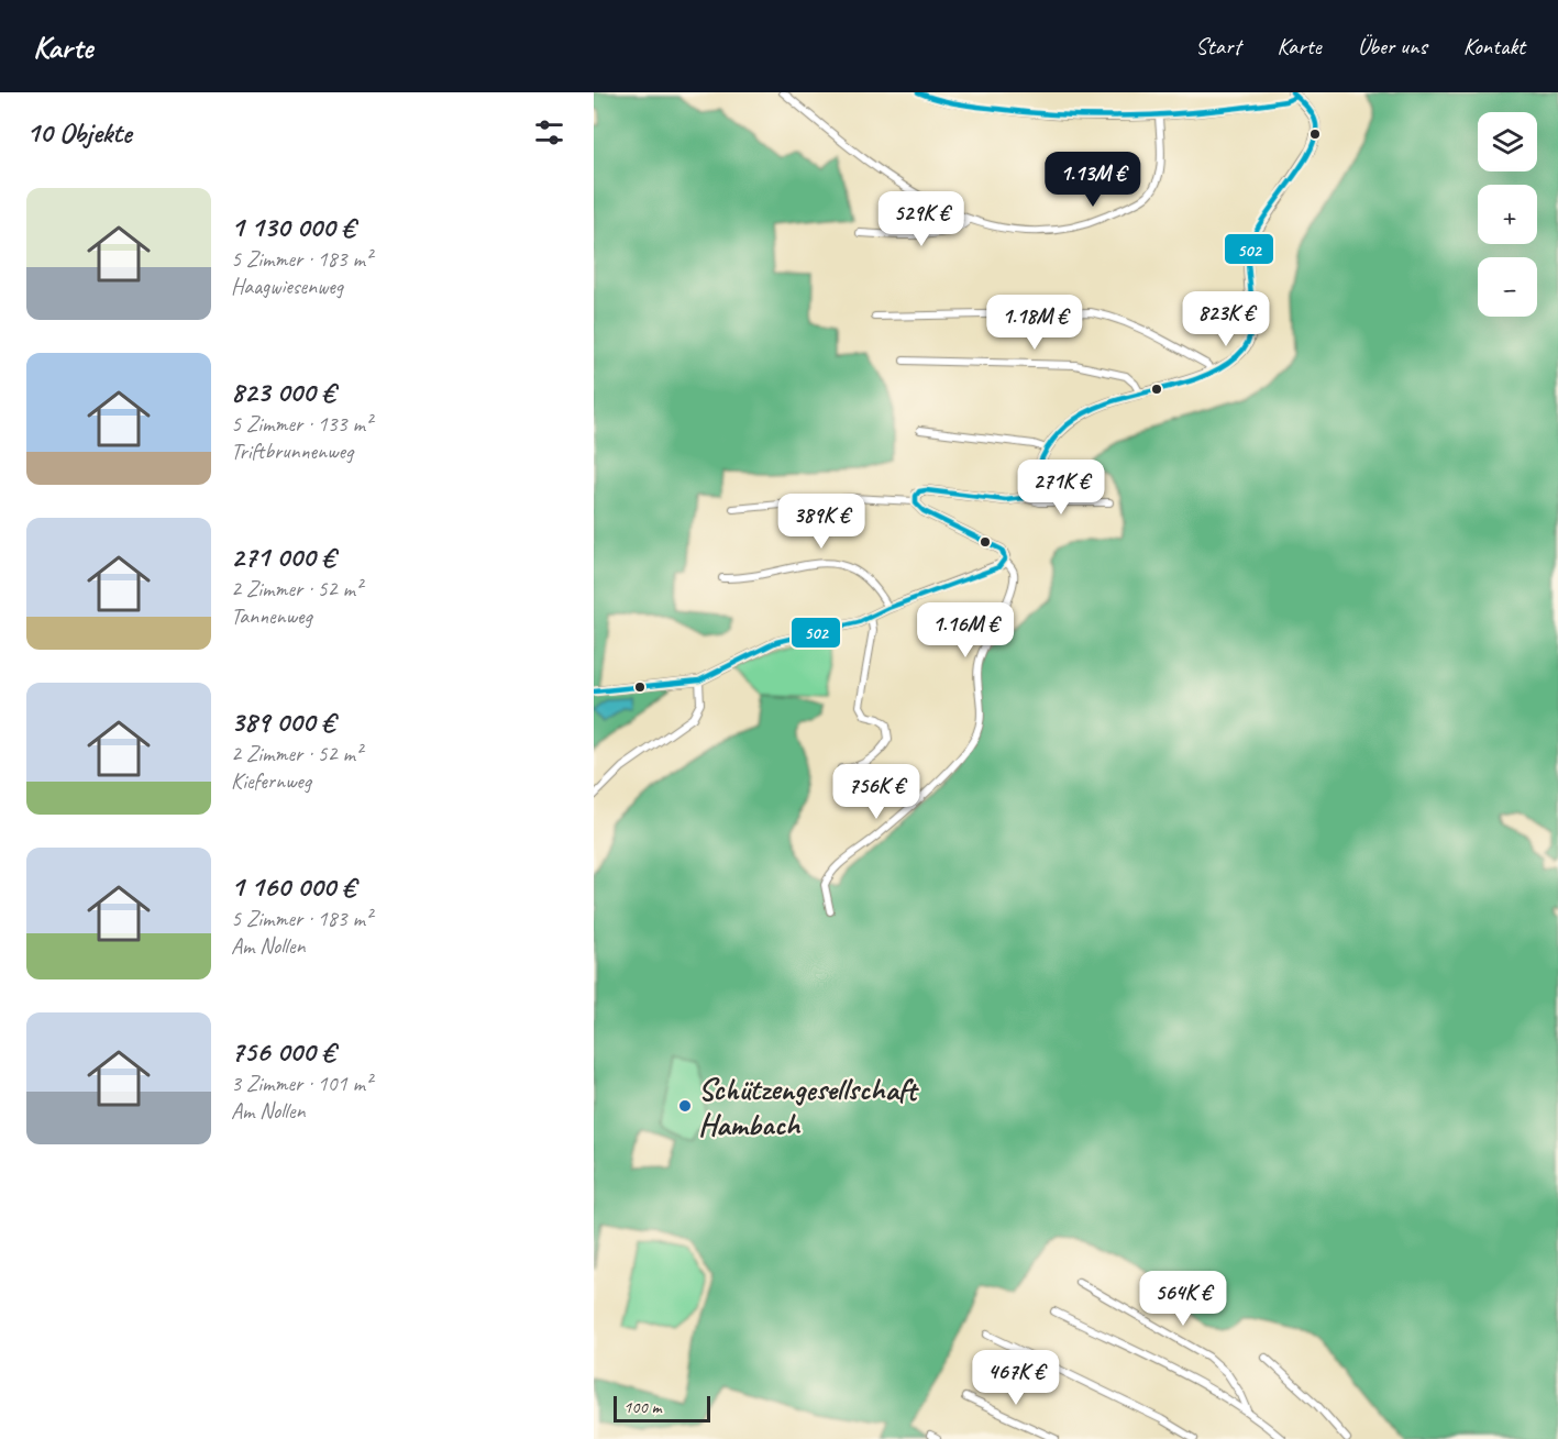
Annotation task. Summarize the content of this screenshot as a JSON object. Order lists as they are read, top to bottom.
{
  "places": ["Schützengesellschaft Hambach"],
  "lines": ["transit line 502"],
  "scale_bar": "100 m",
  "page": {
    "header": "Karte",
    "nav": [
      "Start",
      "Karte",
      "Über uns",
      "Kontakt"
    ],
    "heading": "10 Objekte",
    "map_buttons": ["+", "−"],
    "price": [
      "1.13M €",
      "529K €",
      "823K €",
      "1.18M €",
      "271K €",
      "389K €",
      "1.16M €",
      "756K €",
      "564K €",
      "467K €"
    ],
    "list": [
      {
        "name": "1 130 000 €",
        "note": "5 Zimmer · 183 m² · Haagwiesenweg"
      },
      {
        "name": "823 000 €",
        "note": "5 Zimmer · 133 m² · Triftbrunnenweg"
      },
      {
        "name": "271 000 €",
        "note": "2 Zimmer · 52 m² · Tannenweg"
      },
      {
        "name": "389 000 €",
        "note": "2 Zimmer · 52 m² · Kiefernweg"
      },
      {
        "name": "1 160 000 €",
        "note": "5 Zimmer · 183 m² · Am Nollen"
      },
      {
        "name": "756 000 €",
        "note": "3 Zimmer · 101 m² · Am Nollen"
      }
    ],
    "scale": "100 m"
  }
}
